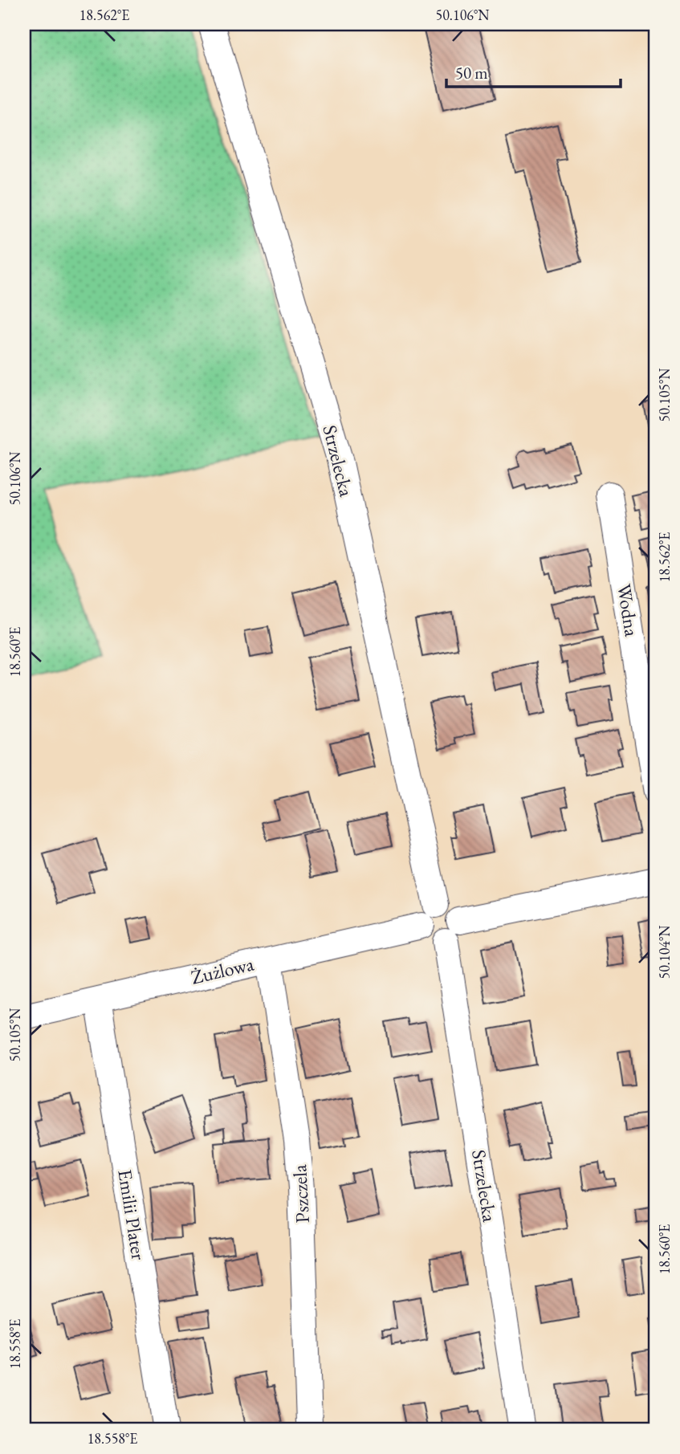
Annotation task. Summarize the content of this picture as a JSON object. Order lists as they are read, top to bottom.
{
  "streets": {
    "street": [
      "Strzelecka",
      "Wodna",
      "Żużlowa",
      "Pszczela",
      "Emilii Plater"
    ]
  },
  "crossings": [
    ["Strzelecka", "Żużlowa"],
    ["Żużlowa", "Pszczela"],
    ["Żużlowa", "Emilii Plater"]
  ],
  "scale_bar": "50 m",
  "coordinates": [
    "18.562°E",
    "50.106°N",
    "50.105°N",
    "18.560°E",
    "50.104°N",
    "18.558°E"
  ]
}
